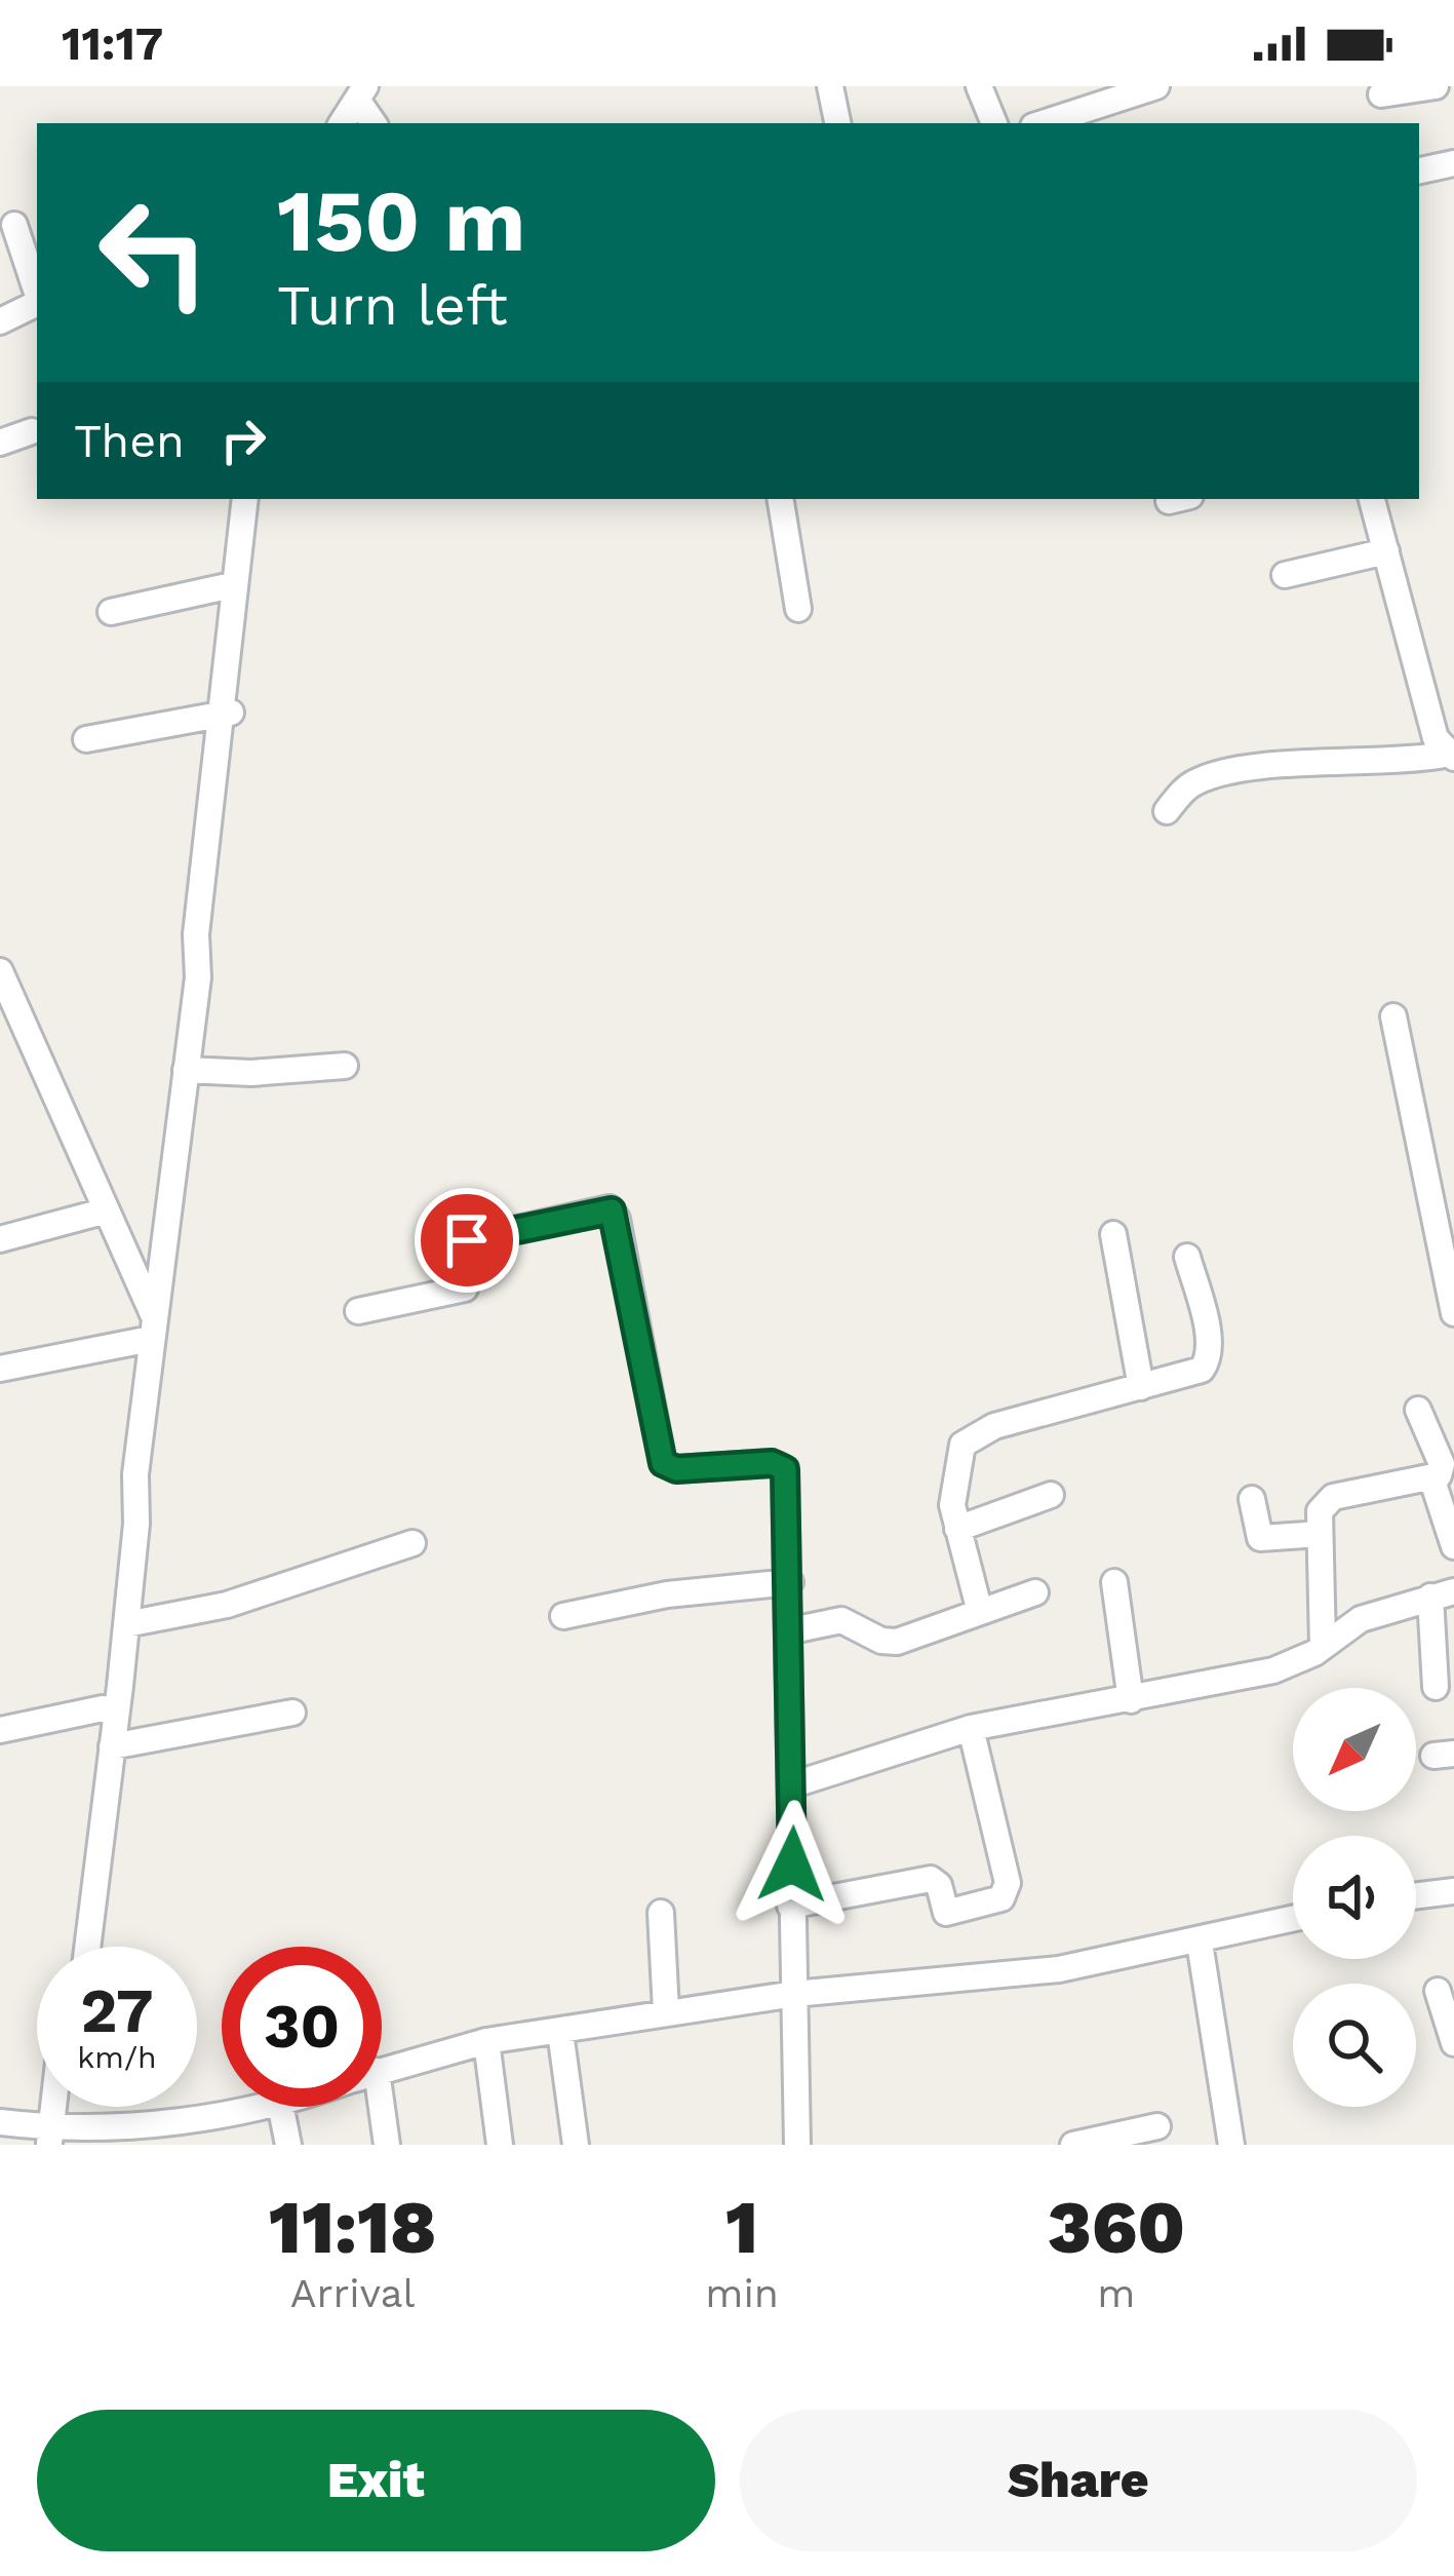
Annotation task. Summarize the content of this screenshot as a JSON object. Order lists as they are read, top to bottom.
{
  "north": "bottom left",
  "page": {
    "status": "11:17",
    "turn": ["150 m", "Turn left"],
    "then": "Then",
    "speed": "27 km/h",
    "limit": "30",
    "eta": [
      "11:18",
      "Arrival",
      "1",
      "min",
      "360",
      "m"
    ],
    "buttons": ["Exit", "Share"]
  }
}
